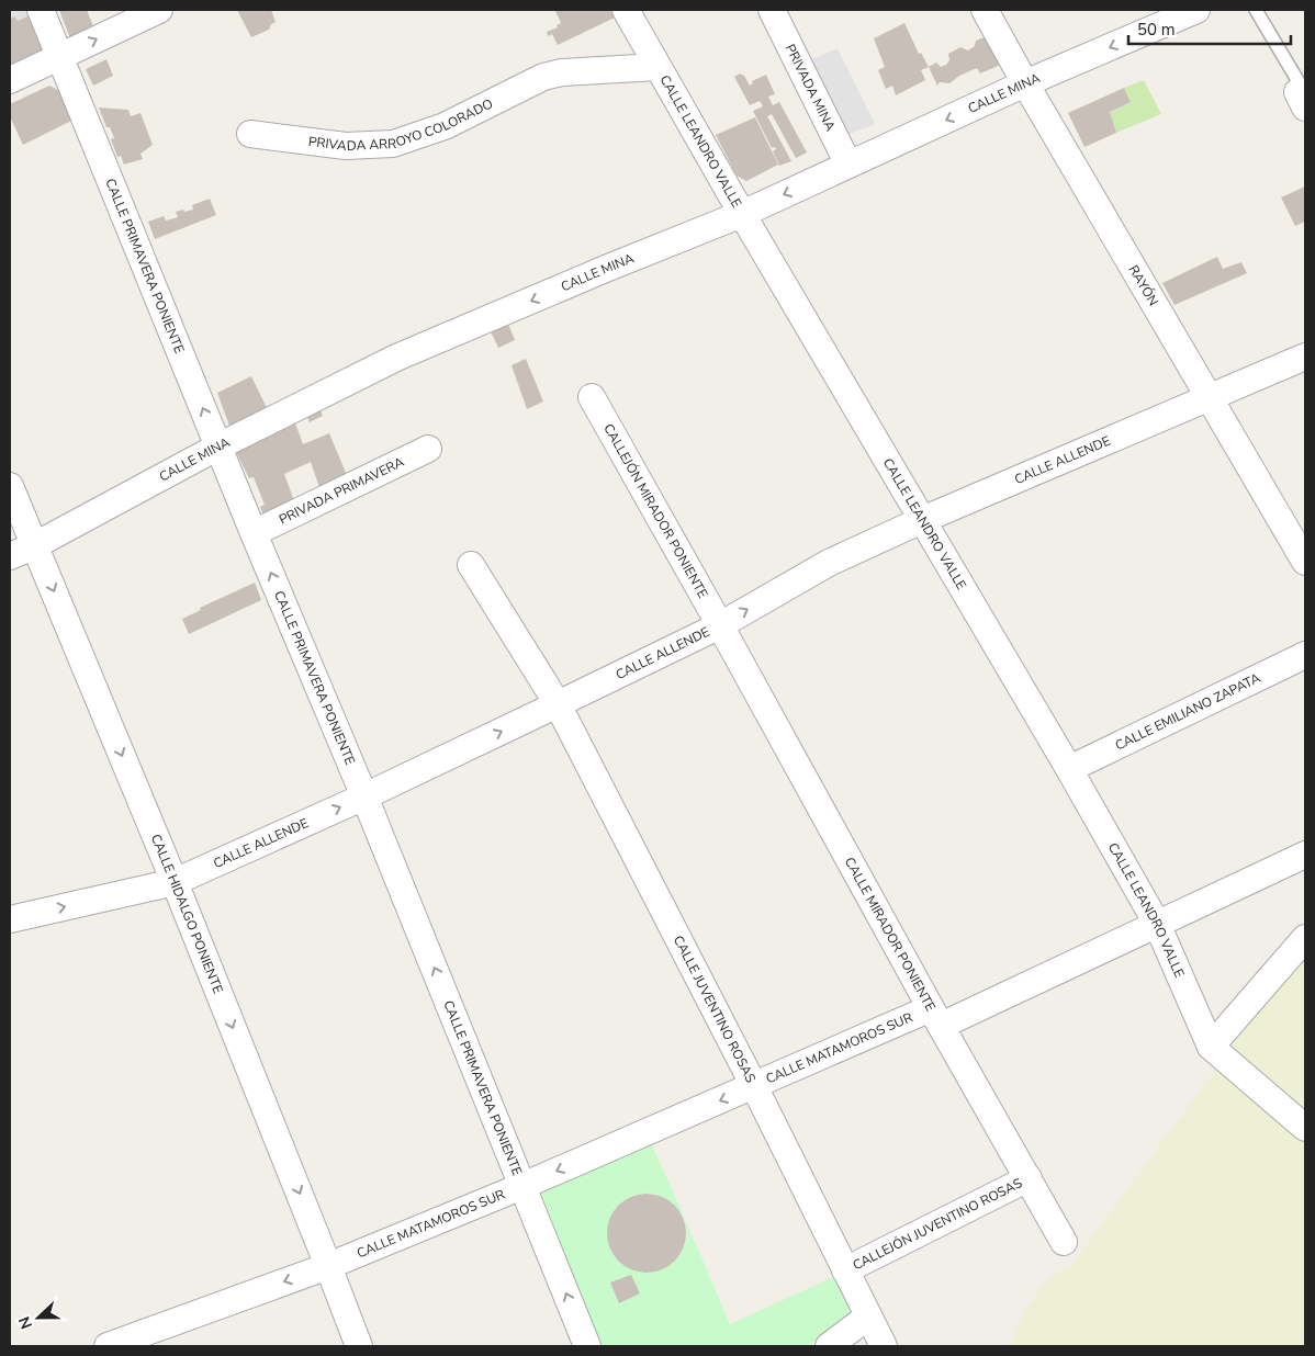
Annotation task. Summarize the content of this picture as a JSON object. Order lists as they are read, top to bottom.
{
  "streets": {
    "street": [
      "PRIVADA MINA",
      "CALLE MINA",
      "PRIVADA ARROYO COLORADO",
      "CALLE LEANDRO VALLE",
      "CALLE PRIMAVERA PONIENTE",
      "RAYÓN",
      "CALLE ALLENDE",
      "PRIVADA PRIMAVERA",
      "CALLEJÓN MIRADOR PONIENTE",
      "CALLE EMILIANO ZAPATA",
      "CALLE HIDALGO PONIENTE",
      "CALLE MIRADOR PONIENTE",
      "CALLE JUVENTINO ROSAS",
      "CALLE MATAMOROS SUR",
      "CALLEJÓN JUVENTINO ROSAS"
    ]
  },
  "crossings": [
    ["PRIVADA MINA", "CALLE MINA"],
    ["CALLE MINA", "CALLE LEANDRO VALLE"],
    ["CALLE MINA", "CALLE PRIMAVERA PONIENTE"],
    ["CALLE MINA", "RAYÓN"],
    ["CALLE MINA", "CALLE HIDALGO PONIENTE"],
    ["PRIVADA ARROYO COLORADO", "CALLE LEANDRO VALLE"],
    ["CALLE LEANDRO VALLE", "CALLE ALLENDE"],
    ["CALLE LEANDRO VALLE", "CALLE EMILIANO ZAPATA"],
    ["CALLE LEANDRO VALLE", "CALLE MATAMOROS SUR"],
    ["CALLE PRIMAVERA PONIENTE", "CALLE ALLENDE"],
    ["CALLE PRIMAVERA PONIENTE", "PRIVADA PRIMAVERA"],
    ["CALLE PRIMAVERA PONIENTE", "CALLE MATAMOROS SUR"],
    ["RAYÓN", "CALLE ALLENDE"],
    ["CALLE ALLENDE", "CALLEJÓN MIRADOR PONIENTE"],
    ["CALLE ALLENDE", "CALLE HIDALGO PONIENTE"],
    ["CALLE ALLENDE", "CALLE MIRADOR PONIENTE"],
    ["CALLE ALLENDE", "CALLE JUVENTINO ROSAS"],
    ["CALLEJÓN MIRADOR PONIENTE", "CALLE MIRADOR PONIENTE"],
    ["CALLE HIDALGO PONIENTE", "CALLE MATAMOROS SUR"],
    ["CALLE MIRADOR PONIENTE", "CALLE MATAMOROS SUR"],
    ["CALLE MIRADOR PONIENTE", "CALLEJÓN JUVENTINO ROSAS"],
    ["CALLE JUVENTINO ROSAS", "CALLE MATAMOROS SUR"],
    ["CALLE JUVENTINO ROSAS", "CALLEJÓN JUVENTINO ROSAS"]
  ],
  "one_way": [
    "CALLE MINA",
    "CALLE PRIMAVERA PONIENTE",
    "CALLE ALLENDE",
    "CALLE HIDALGO PONIENTE",
    "CALLE MATAMOROS SUR"
  ],
  "scale_bar": "50 m",
  "north": "left"
}
